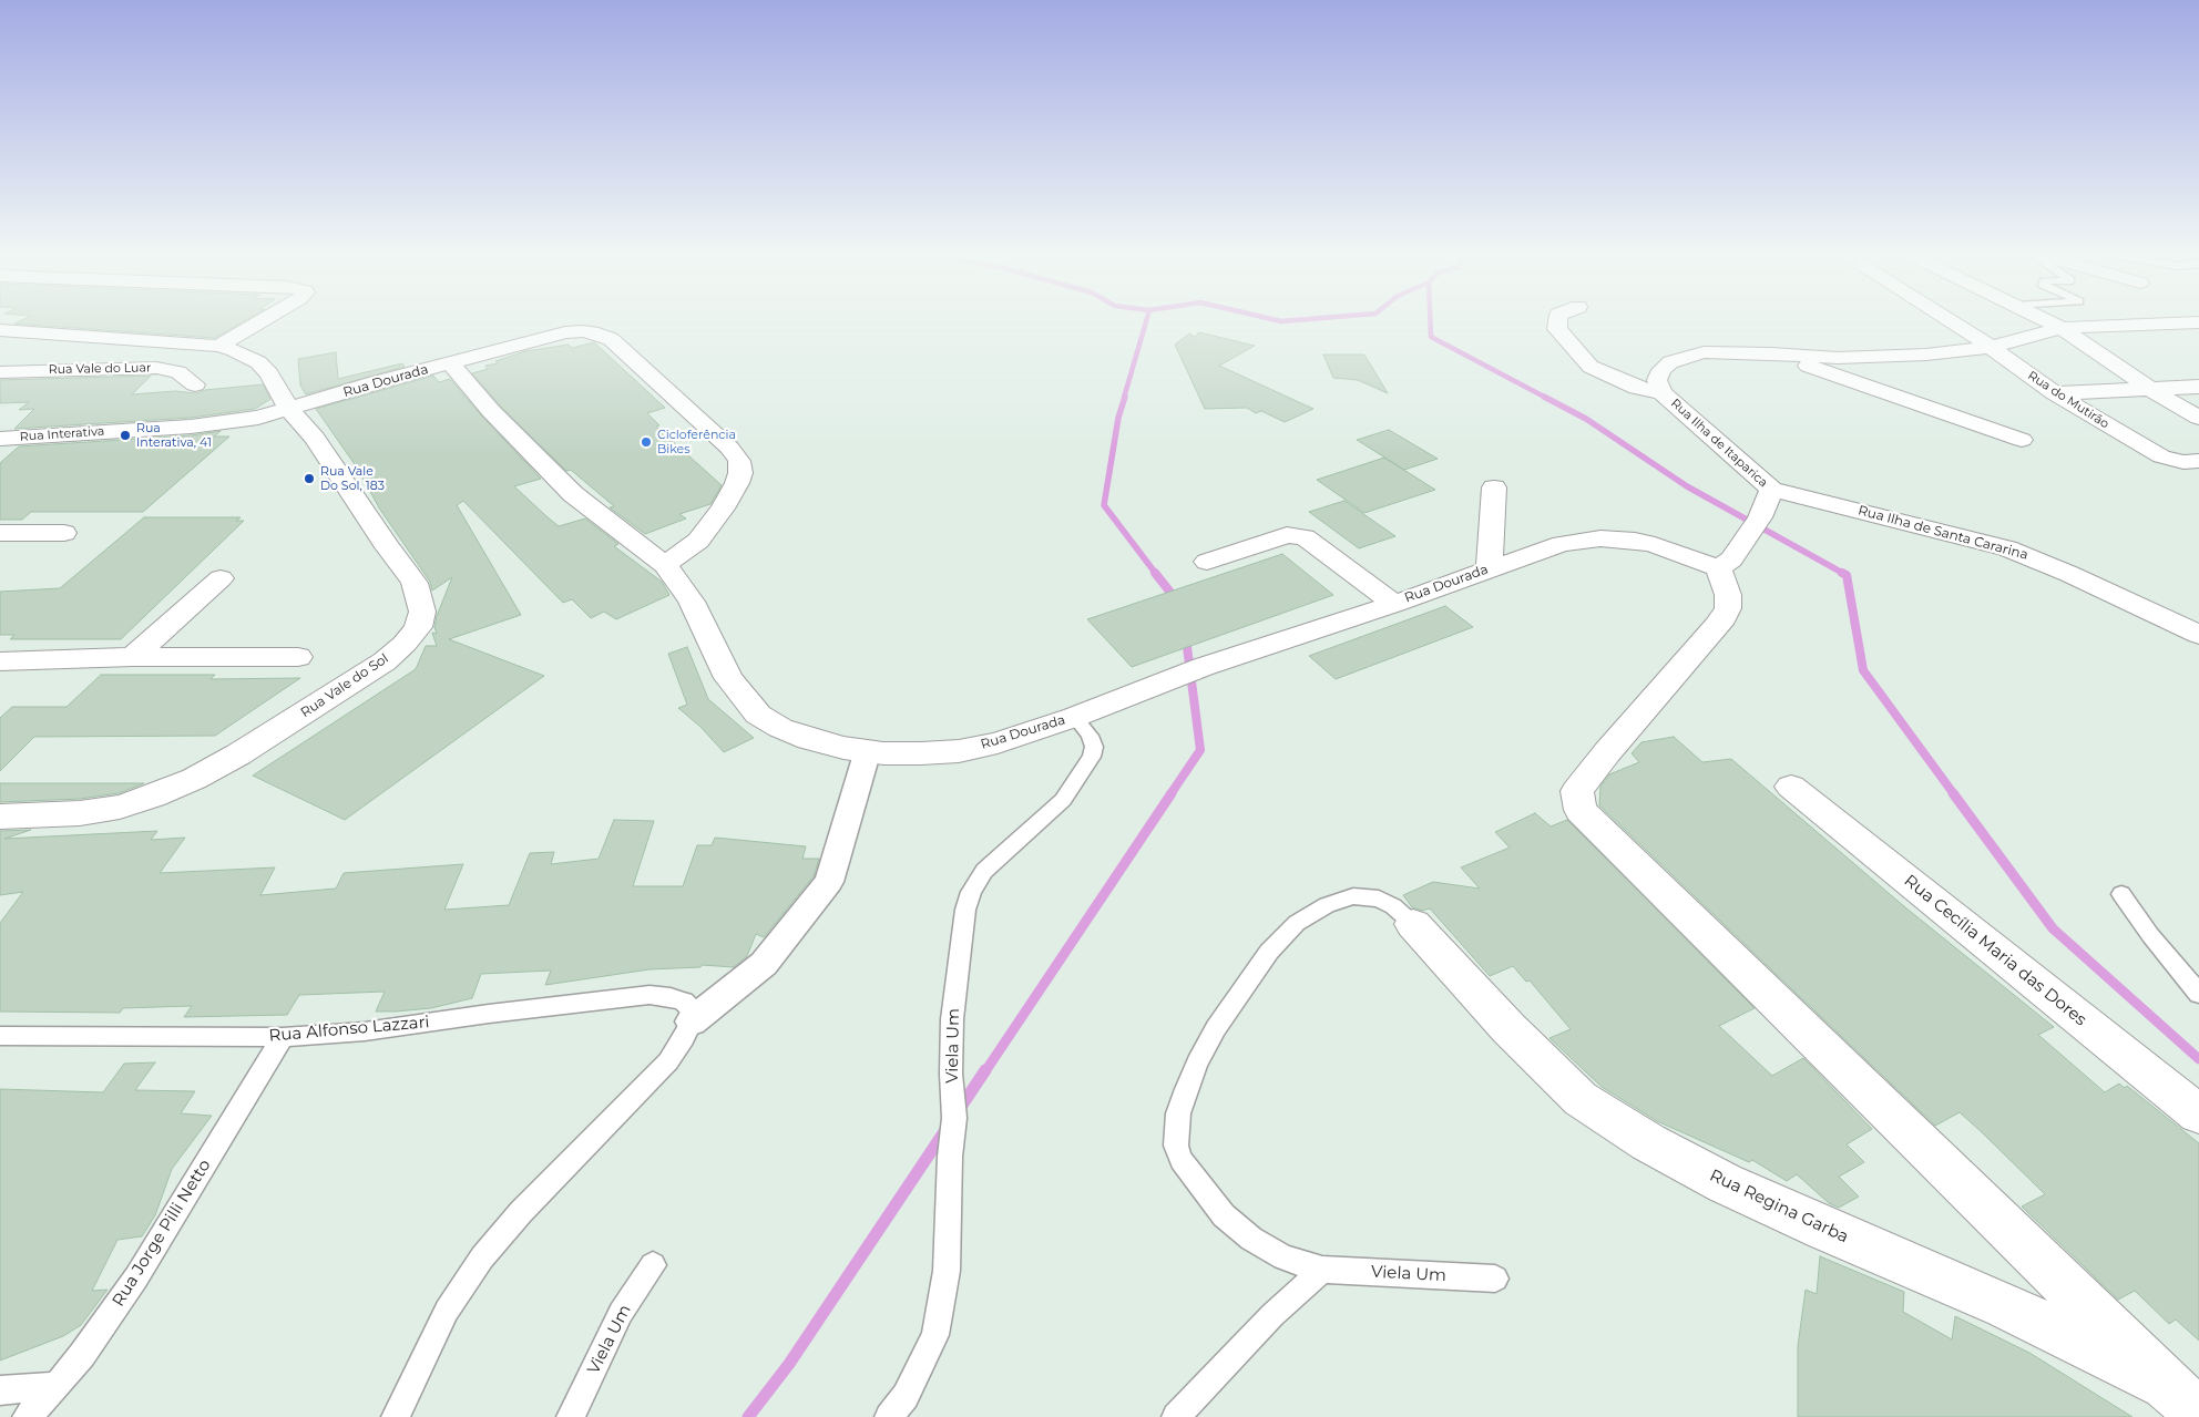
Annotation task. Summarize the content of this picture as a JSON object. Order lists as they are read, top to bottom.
{
  "streets": {
    "street": [
      "Rua Vale do Luar",
      "Rua Dourada",
      "Rua do Mutirão",
      "Rua Interativa",
      "Rua Ilha de Itaparica",
      "Rua Ilha de Santa Cararina",
      "Rua Vale do Sol",
      "Rua Cecília Maria das Dores",
      "Rua Regina Garba"
    ],
    "lane": ["Rua Alfonso Lazzari", "Viela Um", "Rua Jorge Pilli Netto"]
  },
  "crossings": [
    ["Rua Dourada", "Rua Interativa"],
    ["Rua Dourada", "Rua Ilha de Itaparica"],
    ["Rua Dourada", "Rua Vale do Sol"],
    ["Rua Dourada", "Viela Um"],
    ["Rua do Mutirão", "Rua Ilha de Itaparica"],
    ["Rua Interativa", "Rua Vale do Sol"],
    ["Rua Ilha de Itaparica", "Rua Ilha de Santa Cararina"],
    ["Rua Alfonso Lazzari", "Rua Jorge Pilli Netto"],
    ["Viela Um", "Rua Regina Garba"]
  ],
  "places": ["Rua Interativa, 41", "Cicloferência Bikes", "Rua Vale Do Sol, 183"]
}
